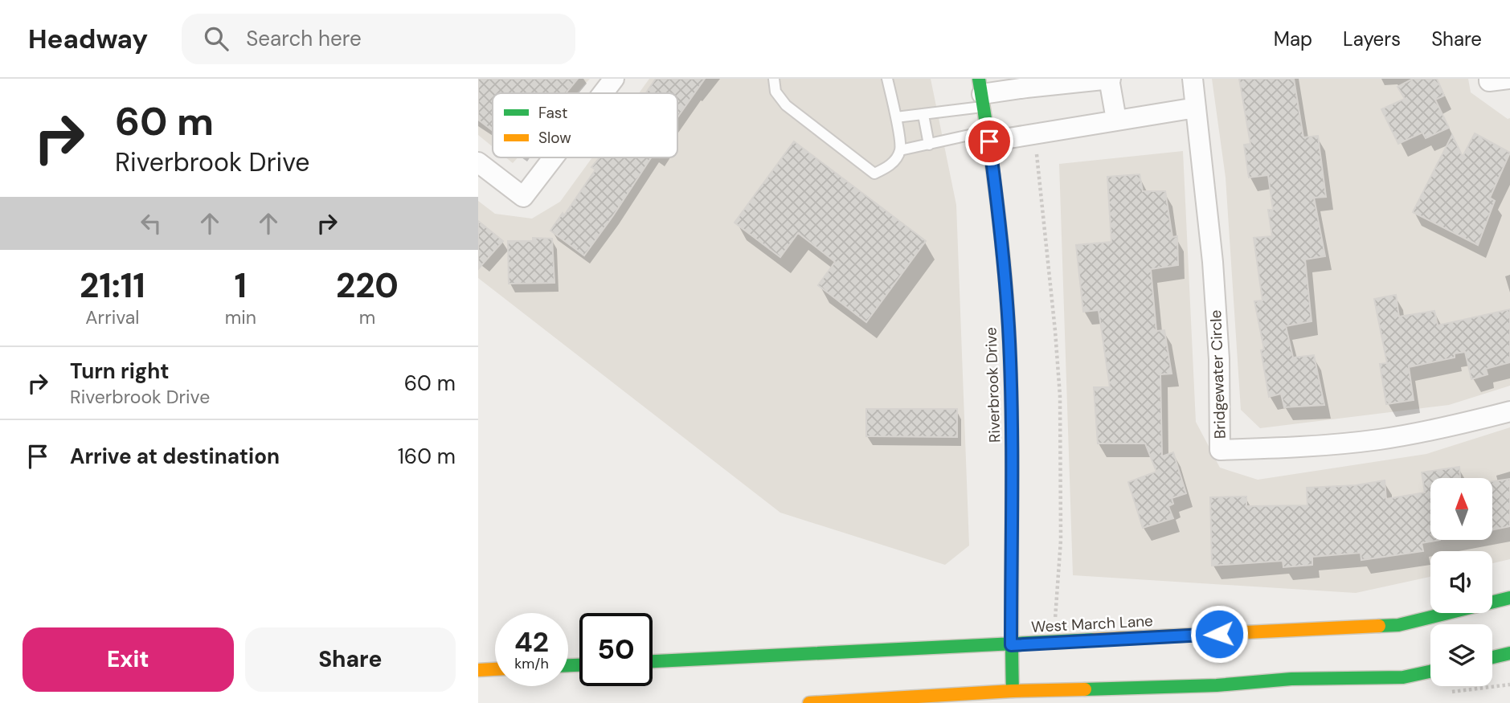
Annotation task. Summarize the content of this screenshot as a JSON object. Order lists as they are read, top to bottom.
{
  "streets": {
    "street": ["Bridgewater Circle", "Riverbrook Drive", "West March Lane"]
  },
  "crossings": [
    ["Riverbrook Drive", "West March Lane"]
  ],
  "legend": ["Fast", "Slow"],
  "north": "top",
  "page": {
    "header": "Headway",
    "search": "Search here",
    "nav": ["Map", "Layers", "Share"],
    "turn": ["60 m", "Riverbrook Drive"],
    "eta": [
      "21:11",
      "Arrival",
      "1",
      "min",
      "220",
      "m"
    ],
    "list": [
      {
        "name": "Turn right",
        "note": "Riverbrook Drive",
        "value": "60 m"
      },
      {
        "name": "Arrive at destination",
        "value": "160 m"
      }
    ],
    "speed": "42 km/h",
    "limit": "50",
    "buttons": ["Exit", "Share"]
  }
}
